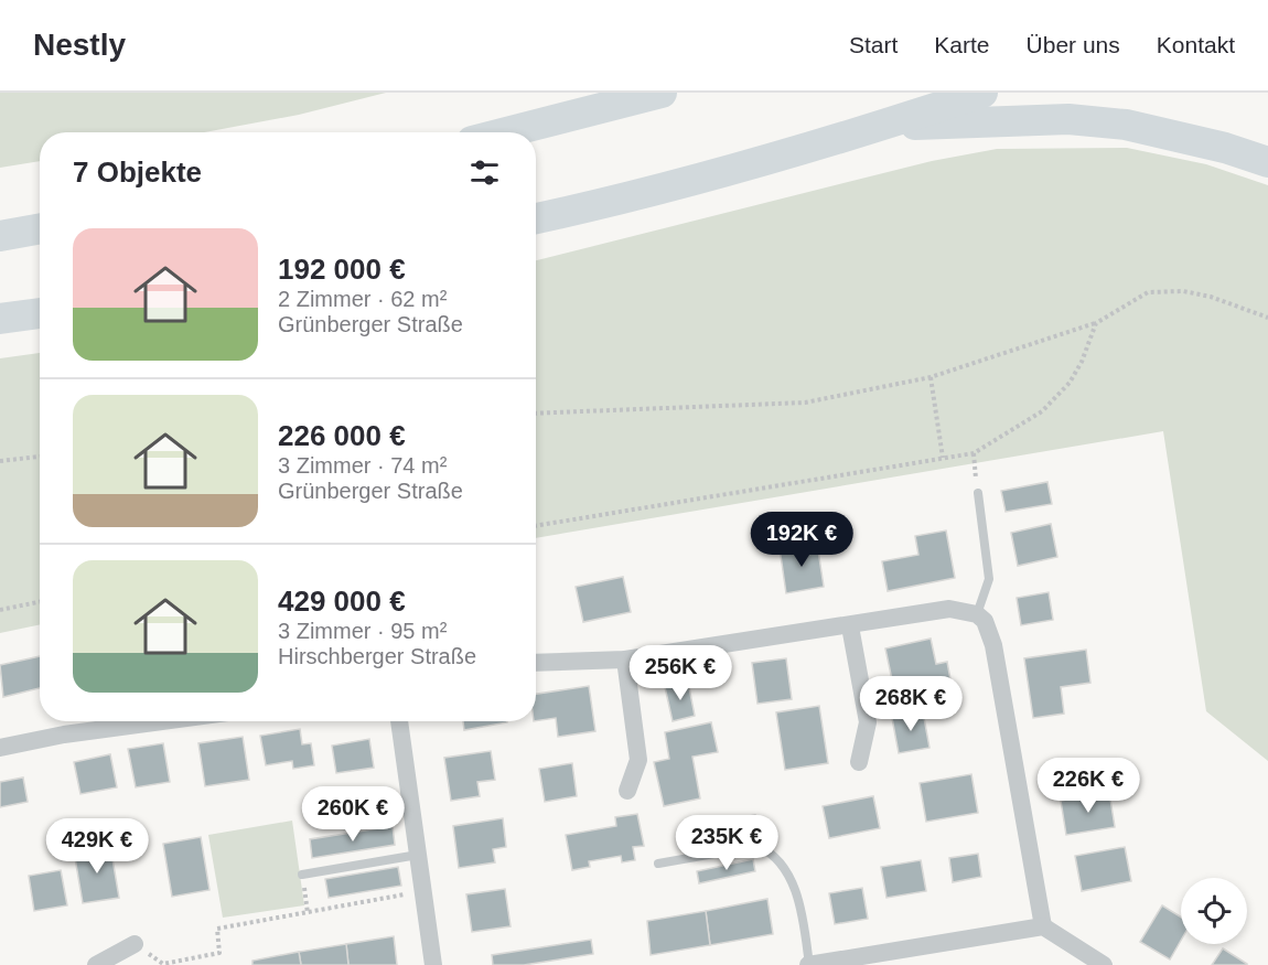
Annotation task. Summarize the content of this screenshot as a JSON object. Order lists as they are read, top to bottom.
{
  "page": {
    "header": "Nestly",
    "nav": [
      "Start",
      "Karte",
      "Über uns",
      "Kontakt"
    ],
    "heading": "7 Objekte",
    "list": [
      {
        "name": "192 000 €",
        "note": "2 Zimmer · 62 m² · Grünberger Straße"
      },
      {
        "name": "226 000 €",
        "note": "3 Zimmer · 74 m² · Grünberger Straße"
      },
      {
        "name": "429 000 €",
        "note": "3 Zimmer · 95 m² · Hirschberger Straße"
      }
    ],
    "price": [
      "192K €",
      "256K €",
      "268K €",
      "226K €",
      "260K €",
      "235K €",
      "429K €"
    ]
  }
}
